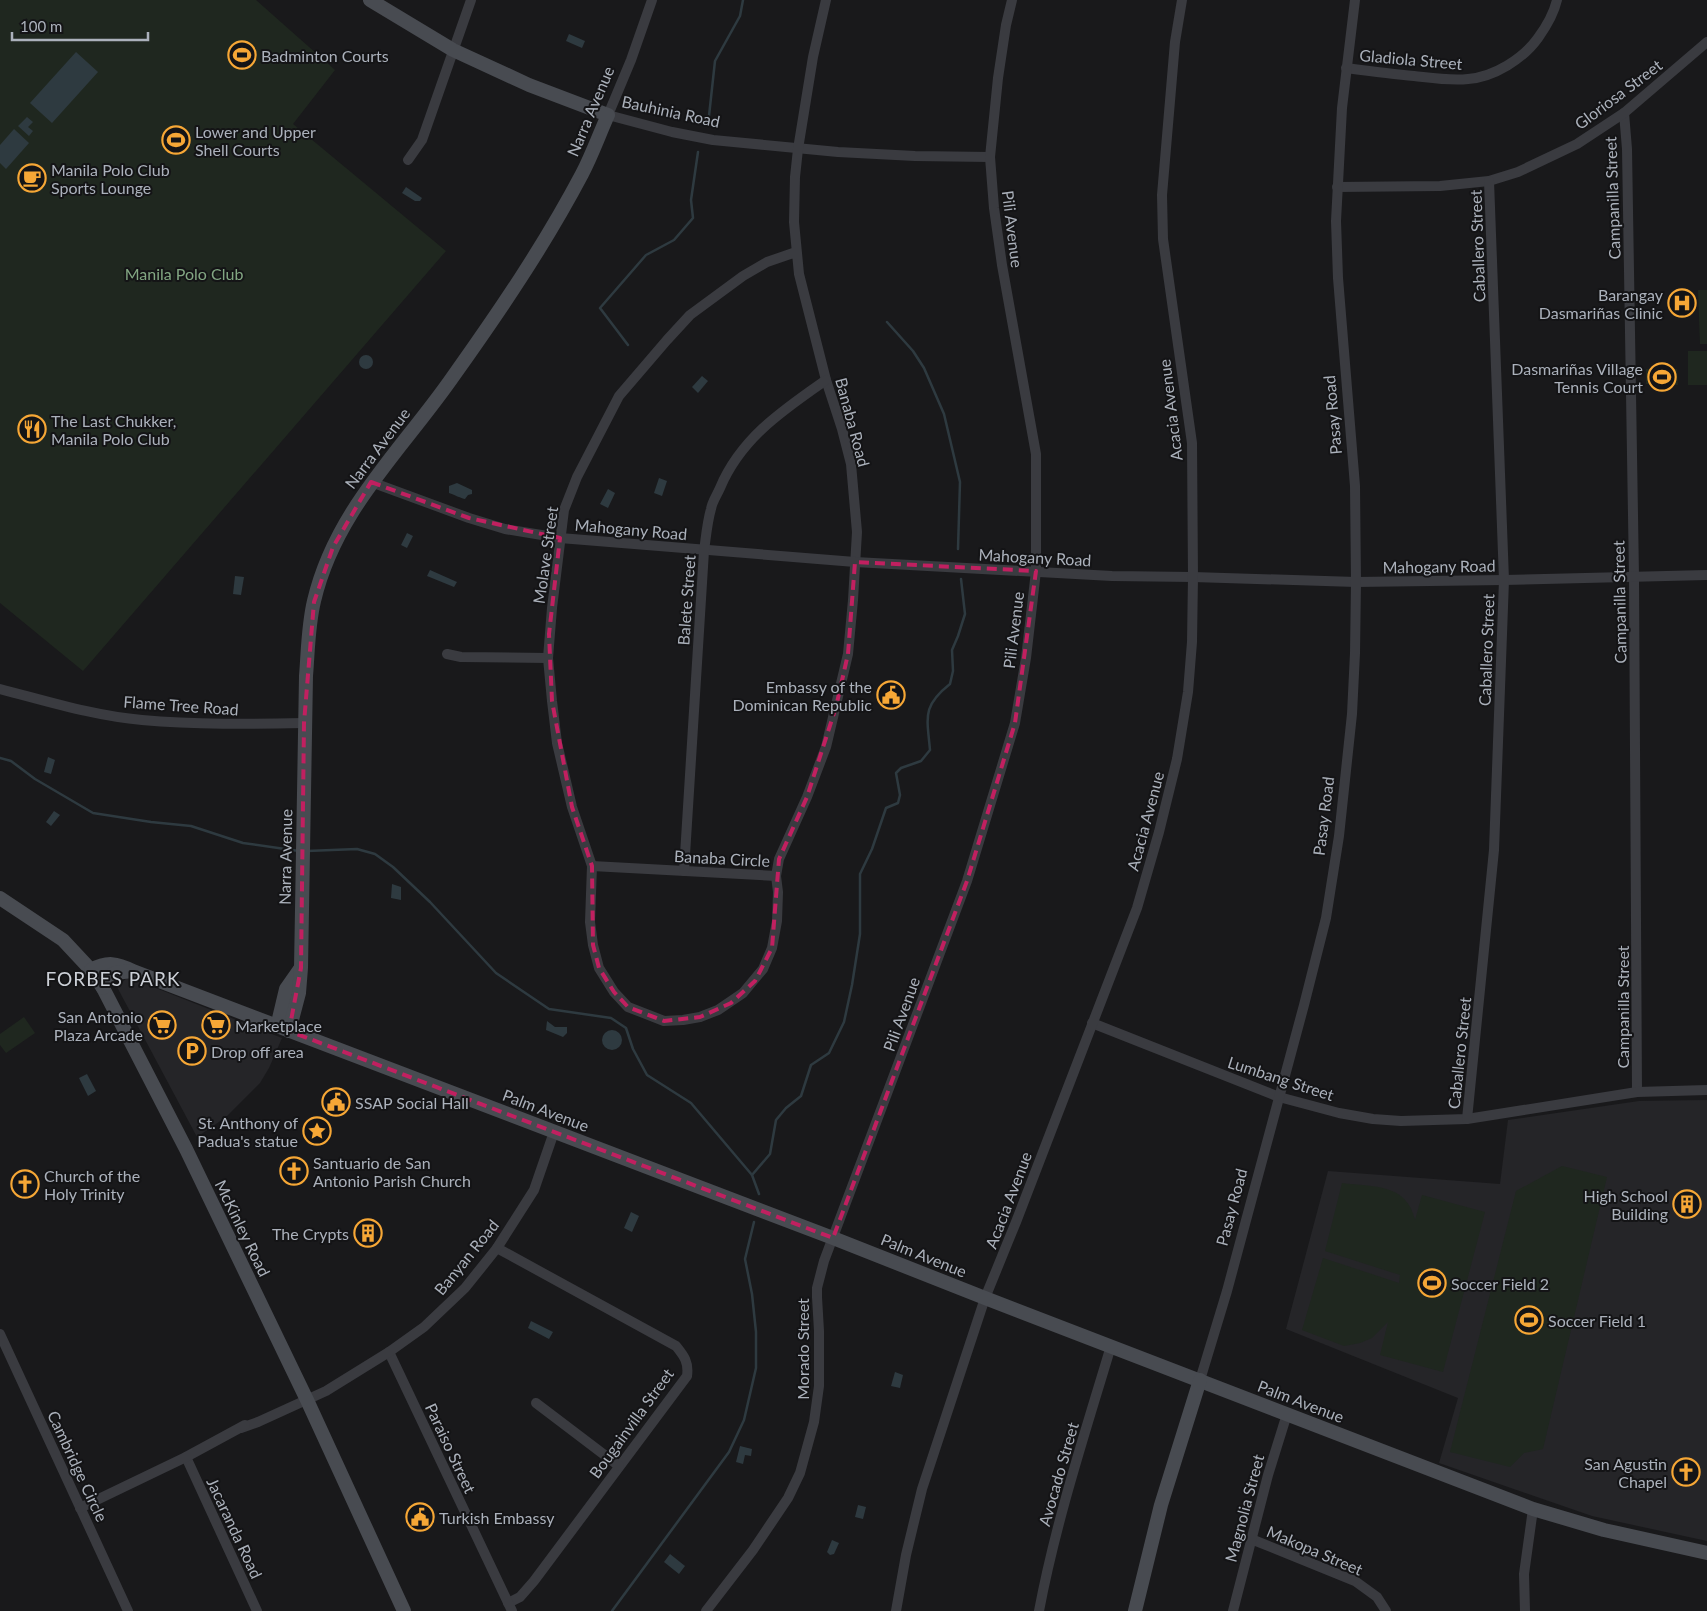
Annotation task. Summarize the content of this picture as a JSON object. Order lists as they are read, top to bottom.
{
  "streets": {
    "street": [
      "Gladiola Street",
      "Gloriosa Street",
      "Narra Avenue",
      "Bauhinia Road",
      "Campanilla Street",
      "Pili Avenue",
      "Caballero Street",
      "Acacia Avenue",
      "Pasay Road",
      "Banaba Road",
      "Mahogany Road",
      "Molave Street",
      "Balete Street",
      "Flame Tree Road",
      "Banaba Circle",
      "Lumbang Street",
      "Palm Avenue",
      "McKinley Road",
      "Banyan Road",
      "Morado Street",
      "Bougainvilla Street",
      "Paraiso Street",
      "Cambridge Circle",
      "Avocado Street",
      "Magnolia Street",
      "Jacaranda Road",
      "Makopa Street"
    ]
  },
  "crossings": [
    ["Gladiola Street", "Pasay Road"],
    ["Gloriosa Street", "Campanilla Street"],
    ["Gloriosa Street", "Caballero Street"],
    ["Gloriosa Street", "Pasay Road"],
    ["Narra Avenue", "Bauhinia Road"],
    ["Narra Avenue", "Mahogany Road"],
    ["Narra Avenue", "Flame Tree Road"],
    ["Narra Avenue", "Palm Avenue"],
    ["Bauhinia Road", "Pili Avenue"],
    ["Bauhinia Road", "Banaba Road"],
    ["Campanilla Street", "Mahogany Road"],
    ["Campanilla Street", "Lumbang Street"],
    ["Pili Avenue", "Mahogany Road"],
    ["Pili Avenue", "Palm Avenue"],
    ["Pili Avenue", "Morado Street"],
    ["Caballero Street", "Mahogany Road"],
    ["Caballero Street", "Lumbang Street"],
    ["Acacia Avenue", "Mahogany Road"],
    ["Acacia Avenue", "Lumbang Street"],
    ["Acacia Avenue", "Palm Avenue"],
    ["Pasay Road", "Mahogany Road"],
    ["Pasay Road", "Lumbang Street"],
    ["Pasay Road", "Palm Avenue"],
    ["Banaba Road", "Mahogany Road"],
    ["Banaba Road", "Molave Street"],
    ["Banaba Road", "Balete Street"],
    ["Banaba Road", "Banaba Circle"],
    ["Mahogany Road", "Molave Street"],
    ["Mahogany Road", "Balete Street"],
    ["Molave Street", "Banaba Circle"],
    ["Balete Street", "Banaba Circle"],
    ["Palm Avenue", "McKinley Road"],
    ["Palm Avenue", "Banyan Road"],
    ["Palm Avenue", "Morado Street"],
    ["Palm Avenue", "Avocado Street"],
    ["Palm Avenue", "Magnolia Street"],
    ["McKinley Road", "Banyan Road"],
    ["Banyan Road", "Bougainvilla Street"],
    ["Banyan Road", "Paraiso Street"],
    ["Banyan Road", "Cambridge Circle"],
    ["Banyan Road", "Jacaranda Road"],
    ["Bougainvilla Street", "Paraiso Street"],
    ["Magnolia Street", "Makopa Street"]
  ],
  "districts": ["FORBES PARK"],
  "parks": ["Manila Polo Club"],
  "places": {
    "sports": [
      "Badminton Courts",
      "Lower and Upper Shell Courts",
      "Dasmariñas Village Tennis Court",
      "Soccer Field 2",
      "Soccer Field 1"
    ],
    "cafe": ["Manila Polo Club Sports Lounge"],
    "hospital": ["Barangay Dasmariñas Clinic"],
    "restaurant": ["The Last Chukker, Manila Polo Club"],
    "public building": ["Embassy of the Dominican Republic", "SSAP Social Hall", "Turkish Embassy"],
    "supermarket": ["San Antonio Plaza Arcade", "Marketplace"],
    "parking": ["Drop off area"],
    "place": ["St. Anthony of Padua's statue"],
    "church": ["Santuario de San Antonio Parish Church", "Church of the Holy Trinity", "San Agustin Chapel"],
    "building": ["High School Building", "The Crypts"]
  },
  "scale_bar": "100 m"
}
